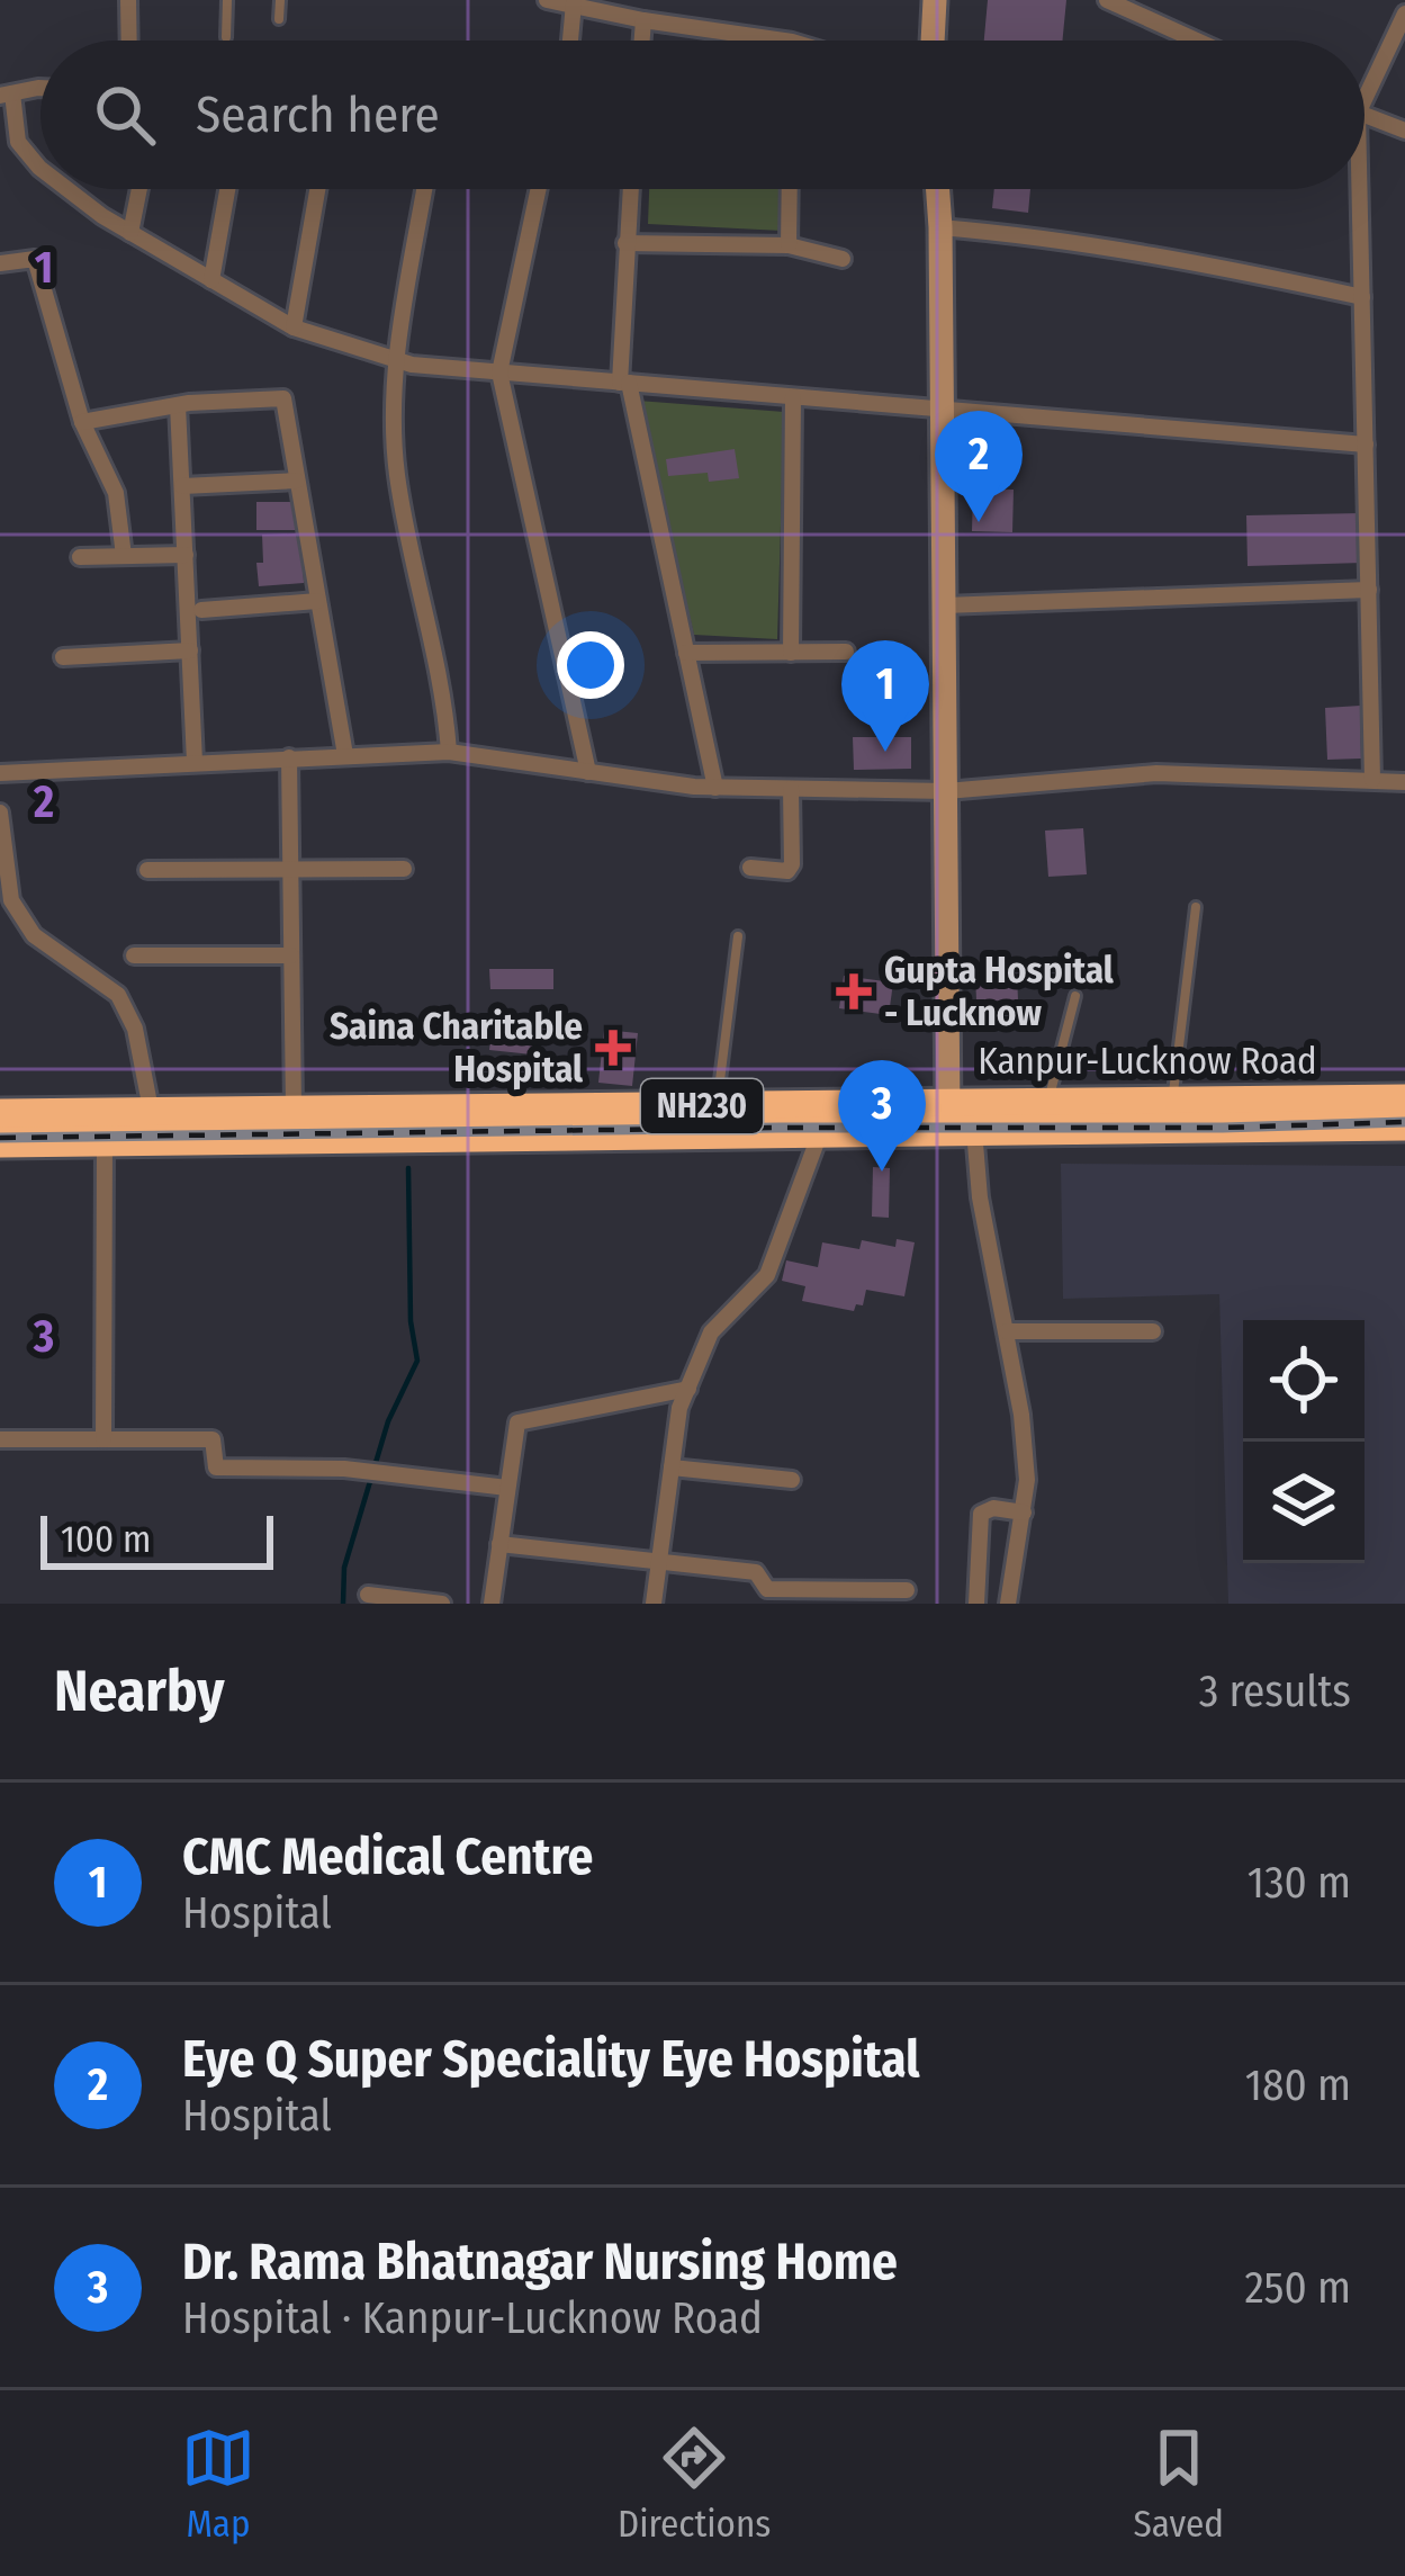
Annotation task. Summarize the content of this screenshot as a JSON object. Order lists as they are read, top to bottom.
{
  "streets": {
    "highway": ["Kanpur-Lucknow Road", "NH230"]
  },
  "places": {
    "health": ["Gupta Hospital - Lucknow", "Saina Charitable Hospital"]
  },
  "scale_bar": "100 m",
  "page": {
    "search": "Search here",
    "pins": ["2", "1", "3"],
    "scale": "100 m",
    "heading": ["Nearby", "3 results"],
    "list": [
      {
        "mark": "1",
        "name": "CMC Medical Centre",
        "note": "Hospital",
        "value": "130 m"
      },
      {
        "mark": "2",
        "name": "Eye Q Super Speciality Eye Hospital",
        "note": "Hospital",
        "value": "180 m"
      },
      {
        "mark": "3",
        "name": "Dr. Rama Bhatnagar Nursing Home",
        "note": "Hospital · Kanpur-Lucknow Road",
        "value": "250 m"
      }
    ],
    "nav": ["Map", "Directions", "Saved"]
  },
  "grid": {
    "rows": ["1", "2", "3"]
  }
}
